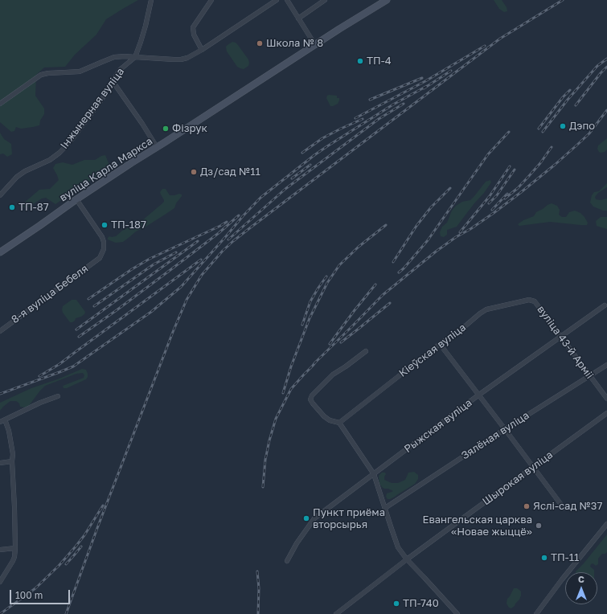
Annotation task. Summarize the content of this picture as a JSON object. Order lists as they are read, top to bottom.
{
  "streets": {
    "main road": ["вуліца Карла Маркса"],
    "street": [
      "Інжынерная вуліца",
      "8-я вуліца Бебеля",
      "вуліца 43-й Арміі",
      "Кіеўская вуліца",
      "Рыжская вуліца",
      "Зялёная вуліца",
      "Шырокая вуліца"
    ]
  },
  "crossings": [
    ["вуліца Карла Маркса", "8-я вуліца Бебеля"],
    ["вуліца 43-й Арміі", "Кіеўская вуліца"],
    ["вуліца 43-й Арміі", "Рыжская вуліца"],
    ["вуліца 43-й Арміі", "Зялёная вуліца"]
  ],
  "places": [
    "Школа № 8",
    "ТП-4",
    "Дэпо",
    "Фізрук",
    "Дз/сад №11",
    "ТП-87",
    "ТП-187",
    "Яслі-сад №37",
    "Пункт приёма вторсырья",
    "Евангельская царква «Новае жыццё»",
    "ТП-11",
    "ТП-740"
  ],
  "scale_bar": "100 m",
  "north": "top"
}
